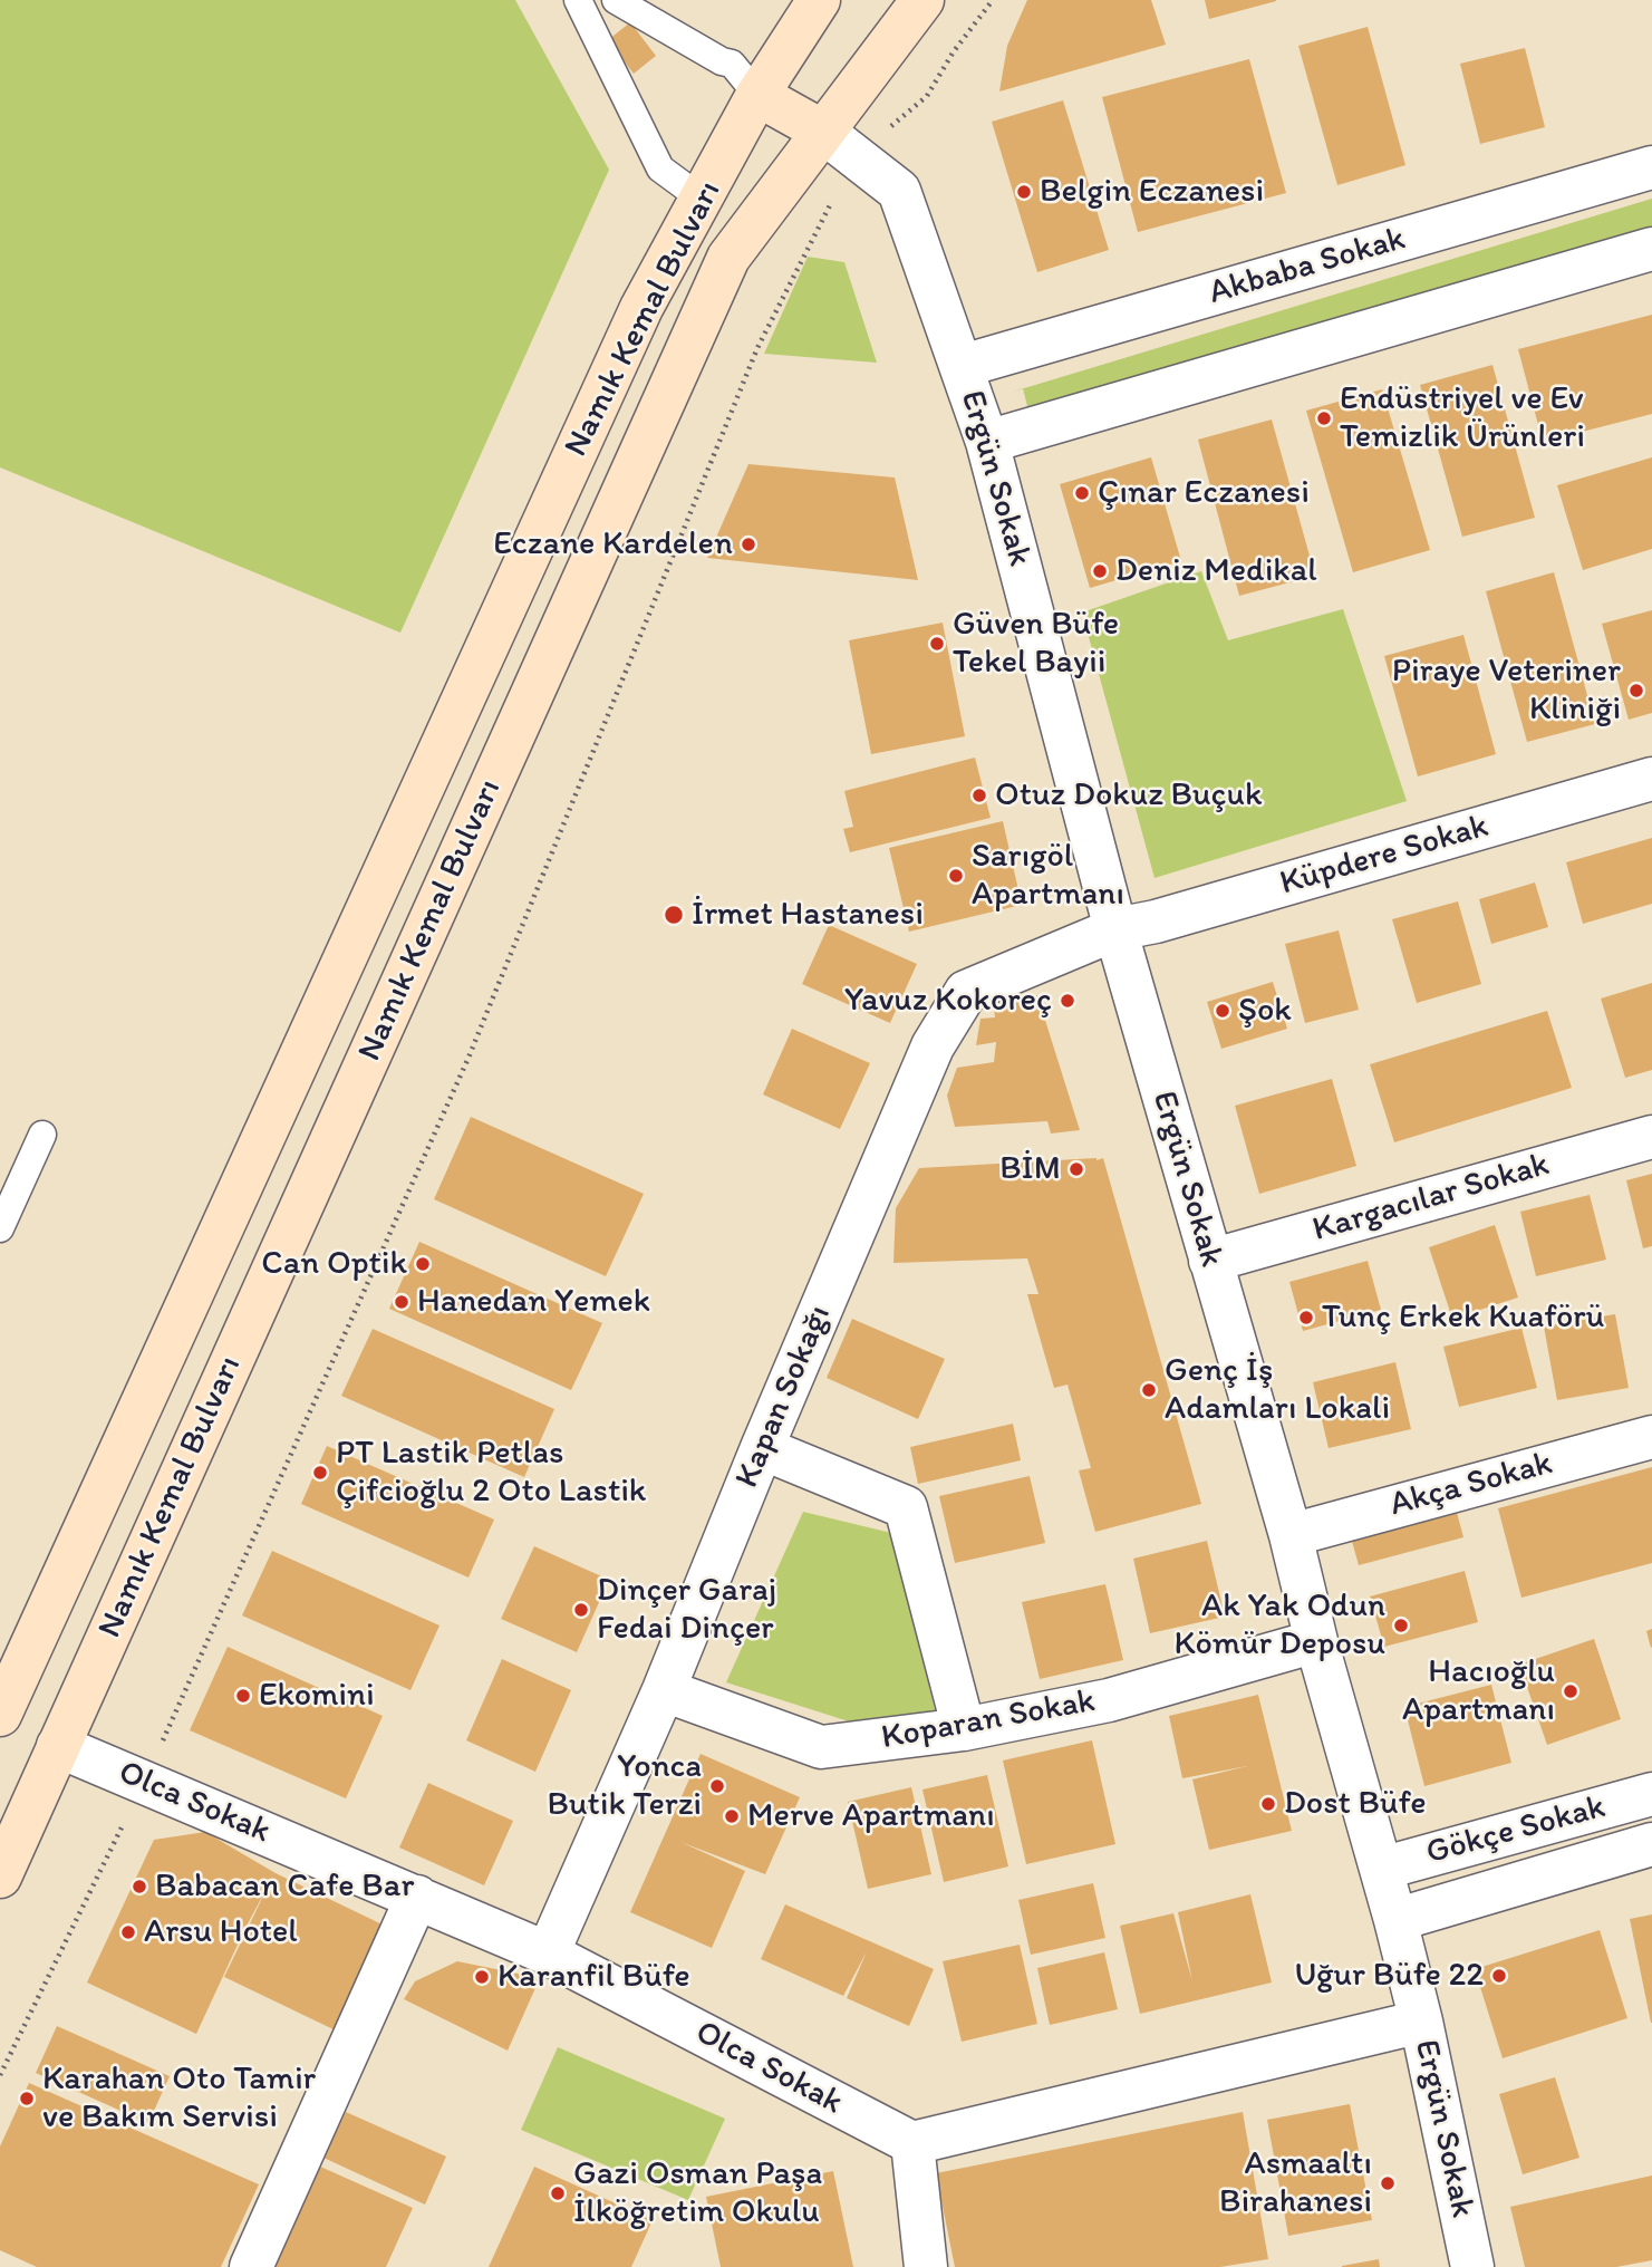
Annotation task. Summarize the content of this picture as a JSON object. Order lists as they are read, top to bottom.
{
  "streets": {
    "main road": ["Namık Kemal Bulvarı"],
    "street": [
      "Akbaba Sokak",
      "Ergün Sokak",
      "Küpdere Sokak",
      "Kargacılar Sokak",
      "Kapan Sokağı",
      "Akça Sokak",
      "Koparan Sokak",
      "Olca Sokak",
      "Gökçe Sokak"
    ]
  },
  "crossings": [
    ["Akbaba Sokak", "Ergün Sokak"],
    ["Namık Kemal Bulvarı", "Ergün Sokak"],
    ["Namık Kemal Bulvarı", "Olca Sokak"],
    ["Ergün Sokak", "Küpdere Sokak"],
    ["Ergün Sokak", "Kargacılar Sokak"],
    ["Ergün Sokak", "Kapan Sokağı"],
    ["Ergün Sokak", "Akça Sokak"],
    ["Ergün Sokak", "Koparan Sokak"],
    ["Ergün Sokak", "Gökçe Sokak"],
    ["Küpdere Sokak", "Kapan Sokağı"],
    ["Kapan Sokağı", "Koparan Sokak"],
    ["Kapan Sokağı", "Olca Sokak"]
  ],
  "places": [
    "Belgin Eczanesi",
    "Endüstriyel ve Ev Temizlik Ürünleri",
    "Çınar Eczanesi",
    "Eczane Kardelen",
    "Deniz Medikal",
    "Güven Büfe Tekel Bayii",
    "Piraye Veteriner Kliniği",
    "Otuz Dokuz Buçuk",
    "Sarıgöl Apartmanı",
    "İrmet Hastanesi",
    "Yavuz Kokoreç",
    "Şok",
    "BİM",
    "Can Optik",
    "Hanedan Yemek",
    "Tunç Erkek Kuaförü",
    "Genç İş Adamları Lokali",
    "PT Lastik Petlas Çifcioğlu 2 Oto Lastik",
    "Dinçer Garaj Fedai Dinçer",
    "Ak Yak Odun Kömür Deposu",
    "Hacıoğlu Apartmanı",
    "Ekomini",
    "Yonca Butik Terzi",
    "Dost Büfe",
    "Merve Apartmanı",
    "Babacan Cafe Bar",
    "Arsu Hotel",
    "Uğur Büfe 22",
    "Karanfil Büfe",
    "Karahan Oto Tamir ve Bakım Servisi",
    "Asmaaltı Birahanesi",
    "Gazi Osman Paşa İlköğretim Okulu"
  ]
}
